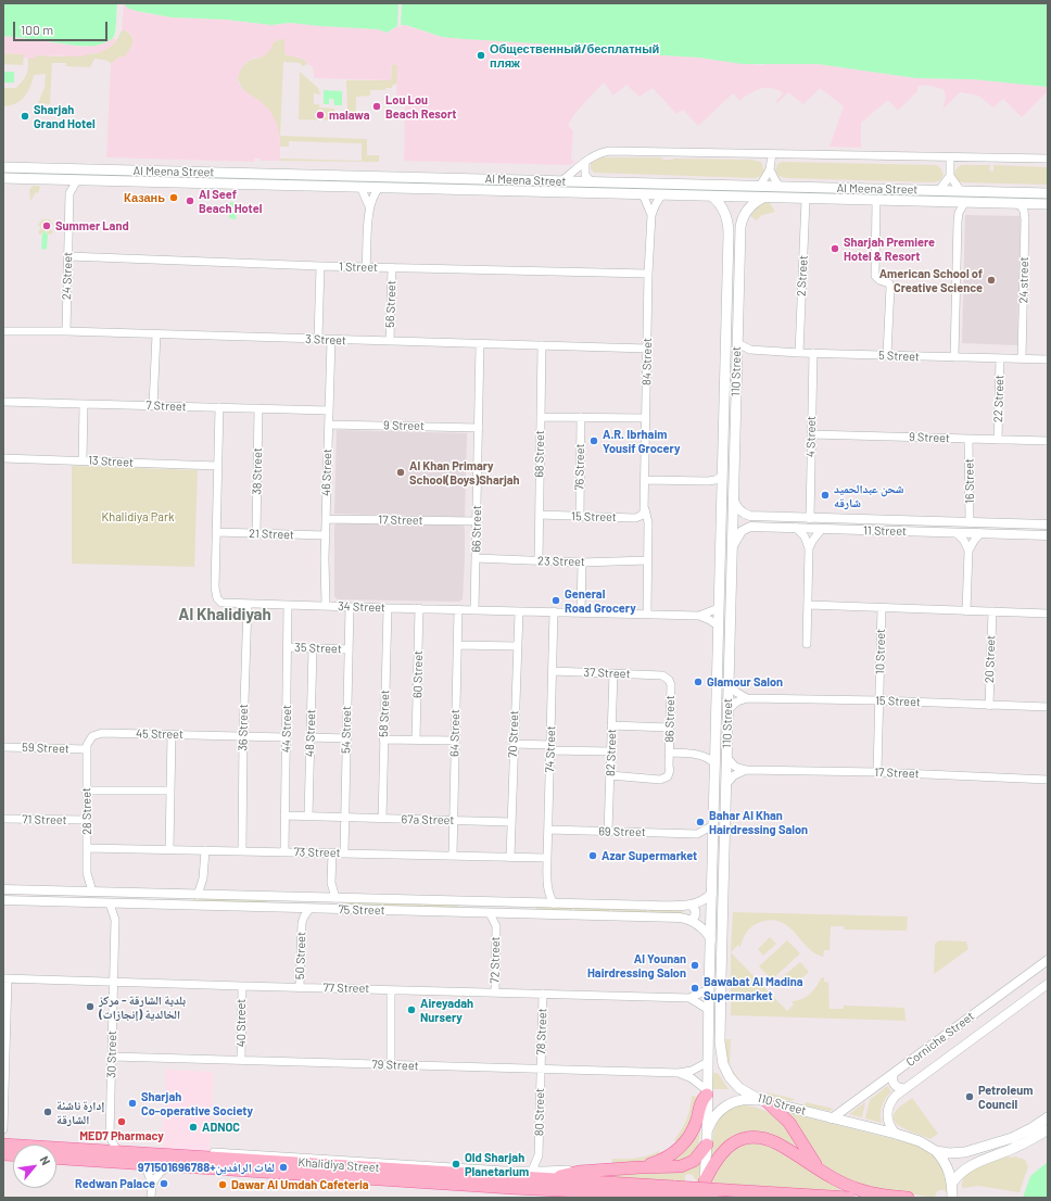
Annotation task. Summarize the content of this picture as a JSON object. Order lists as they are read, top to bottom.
{
  "streets": {
    "main road": ["Al Meena Street", "110 Street", "Khalidiya Street"],
    "street": [
      "1 Street",
      "24 Street",
      "2 Street",
      "24 street",
      "56 Street",
      "3 Street",
      "5 Street",
      "84 Street",
      "22 Street",
      "7 Street",
      "9 Street",
      "4 Street",
      "68 Street",
      "13 Street",
      "76 Street",
      "38 Street",
      "46 Street",
      "16 Street",
      "15 Street",
      "17 Street",
      "66 Street",
      "11 Street",
      "21 Street",
      "23 Street",
      "34 Street",
      "35 Street",
      "10 Street",
      "20 Street",
      "37 Street",
      "60 Street",
      "58 Street",
      "86 Street",
      "36 Street",
      "44 Street",
      "54 Street",
      "48 Street",
      "64 Street",
      "45 Street",
      "70 Street",
      "59 Street",
      "74 Street",
      "82 Street",
      "28 Street",
      "71 Street",
      "67a Street",
      "69 Street",
      "73 Street",
      "75 Street",
      "50 Street",
      "72 Street",
      "77 Street",
      "40 Street",
      "78 Street",
      "Corniche Street",
      "30 Street",
      "79 Street",
      "80 Street"
    ]
  },
  "crossings": [
    ["Al Meena Street", "24 Street"],
    ["Al Meena Street", "2 Street"],
    ["Al Meena Street", "24 street"],
    ["Al Meena Street", "84 Street"],
    ["1 Street", "24 Street"],
    ["1 Street", "56 Street"],
    ["1 Street", "84 Street"],
    ["24 Street", "3 Street"],
    ["2 Street", "5 Street"],
    ["24 street", "5 Street"],
    ["56 Street", "3 Street"],
    ["3 Street", "84 Street"],
    ["3 Street", "68 Street"],
    ["3 Street", "46 Street"],
    ["3 Street", "66 Street"],
    ["5 Street", "110 Street"],
    ["5 Street", "22 Street"],
    ["5 Street", "4 Street"],
    ["84 Street", "15 Street"],
    ["84 Street", "23 Street"],
    ["84 Street", "34 Street"],
    ["110 Street", "11 Street"],
    ["110 Street", "34 Street"],
    ["110 Street", "69 Street"],
    ["110 Street", "77 Street"],
    ["110 Street", "Corniche Street"],
    ["110 Street", "79 Street"],
    ["22 Street", "9 Street"],
    ["7 Street", "38 Street"],
    ["7 Street", "46 Street"],
    ["7 Street", "34 Street"],
    ["9 Street", "4 Street"],
    ["9 Street", "46 Street"],
    ["9 Street", "16 Street"],
    ["9 Street", "66 Street"],
    ["4 Street", "11 Street"],
    ["68 Street", "15 Street"],
    ["68 Street", "23 Street"],
    ["13 Street", "34 Street"],
    ["76 Street", "15 Street"],
    ["38 Street", "21 Street"],
    ["46 Street", "17 Street"],
    ["46 Street", "21 Street"],
    ["46 Street", "34 Street"],
    ["16 Street", "11 Street"],
    ["15 Street", "10 Street"],
    ["15 Street", "20 Street"],
    ["17 Street", "66 Street"],
    ["17 Street", "10 Street"],
    ["66 Street", "23 Street"],
    ["66 Street", "34 Street"],
    ["21 Street", "34 Street"],
    ["34 Street", "60 Street"],
    ["34 Street", "58 Street"],
    ["34 Street", "36 Street"],
    ["34 Street", "44 Street"],
    ["34 Street", "54 Street"],
    ["34 Street", "64 Street"],
    ["34 Street", "70 Street"],
    ["34 Street", "74 Street"],
    ["35 Street", "44 Street"],
    ["35 Street", "54 Street"],
    ["35 Street", "48 Street"],
    ["37 Street", "86 Street"],
    ["37 Street", "74 Street"],
    ["37 Street", "82 Street"],
    ["58 Street", "67a Street"],
    ["86 Street", "82 Street"],
    ["36 Street", "45 Street"],
    ["36 Street", "73 Street"],
    ["44 Street", "45 Street"],
    ["44 Street", "67a Street"],
    ["44 Street", "73 Street"],
    ["54 Street", "67a Street"],
    ["54 Street", "73 Street"],
    ["48 Street", "67a Street"],
    ["64 Street", "67a Street"],
    ["64 Street", "73 Street"],
    ["45 Street", "59 Street"],
    ["45 Street", "28 Street"],
    ["70 Street", "67a Street"],
    ["70 Street", "73 Street"],
    ["59 Street", "28 Street"],
    ["74 Street", "69 Street"],
    ["74 Street", "73 Street"],
    ["74 Street", "75 Street"],
    ["82 Street", "69 Street"],
    ["28 Street", "71 Street"],
    ["28 Street", "73 Street"],
    ["28 Street", "75 Street"],
    ["75 Street", "50 Street"],
    ["75 Street", "72 Street"],
    ["75 Street", "30 Street"],
    ["50 Street", "77 Street"],
    ["72 Street", "77 Street"],
    ["77 Street", "40 Street"],
    ["77 Street", "78 Street"],
    ["77 Street", "30 Street"],
    ["40 Street", "79 Street"],
    ["78 Street", "79 Street"],
    ["78 Street", "80 Street"],
    ["30 Street", "79 Street"],
    ["30 Street", "Khalidiya Street"],
    ["79 Street", "80 Street"]
  ],
  "districts": ["Al Khalidiyah"],
  "parks": ["Khalidiya Park"],
  "places": [
    "Общественный/бесплатный пляж",
    "Lou Lou Beach Resort",
    "malawa",
    "Sharjah Grand Hotel",
    "Казань",
    "Al Seef Beach Hotel",
    "Summer Land",
    "Sharjah Premiere Hotel & Resort",
    "American School of Creative Science",
    "A.R. Ibrhaim Yousif Grocery",
    "Al Khan Primary School(Boys)Sharjah",
    "شحن عبدالحميد شارقه",
    "General Road Grocery",
    "Glamour Salon",
    "Bahar Al Khan Hairdressing Salon",
    "Azar Supermarket",
    "Al Younan Hairdressing Salon",
    "Bawabat Al Madina Supermarket",
    "بلدية الشارقة - مركز الخالدية (إنجازات)",
    "Aireyadah Nursery",
    "Petroleum Council",
    "Sharjah Co-operative Society",
    "إدارة ناشئة الشارقة",
    "MED7 Pharmacy",
    "ADNOC",
    "Old Sharjah Planetarium",
    "لفات الرافدين+971501696788",
    "Redwan Palace",
    "Dawar Al Umdah Cafeteria"
  ],
  "scale_bar": "100 m",
  "north": "top right"
}
